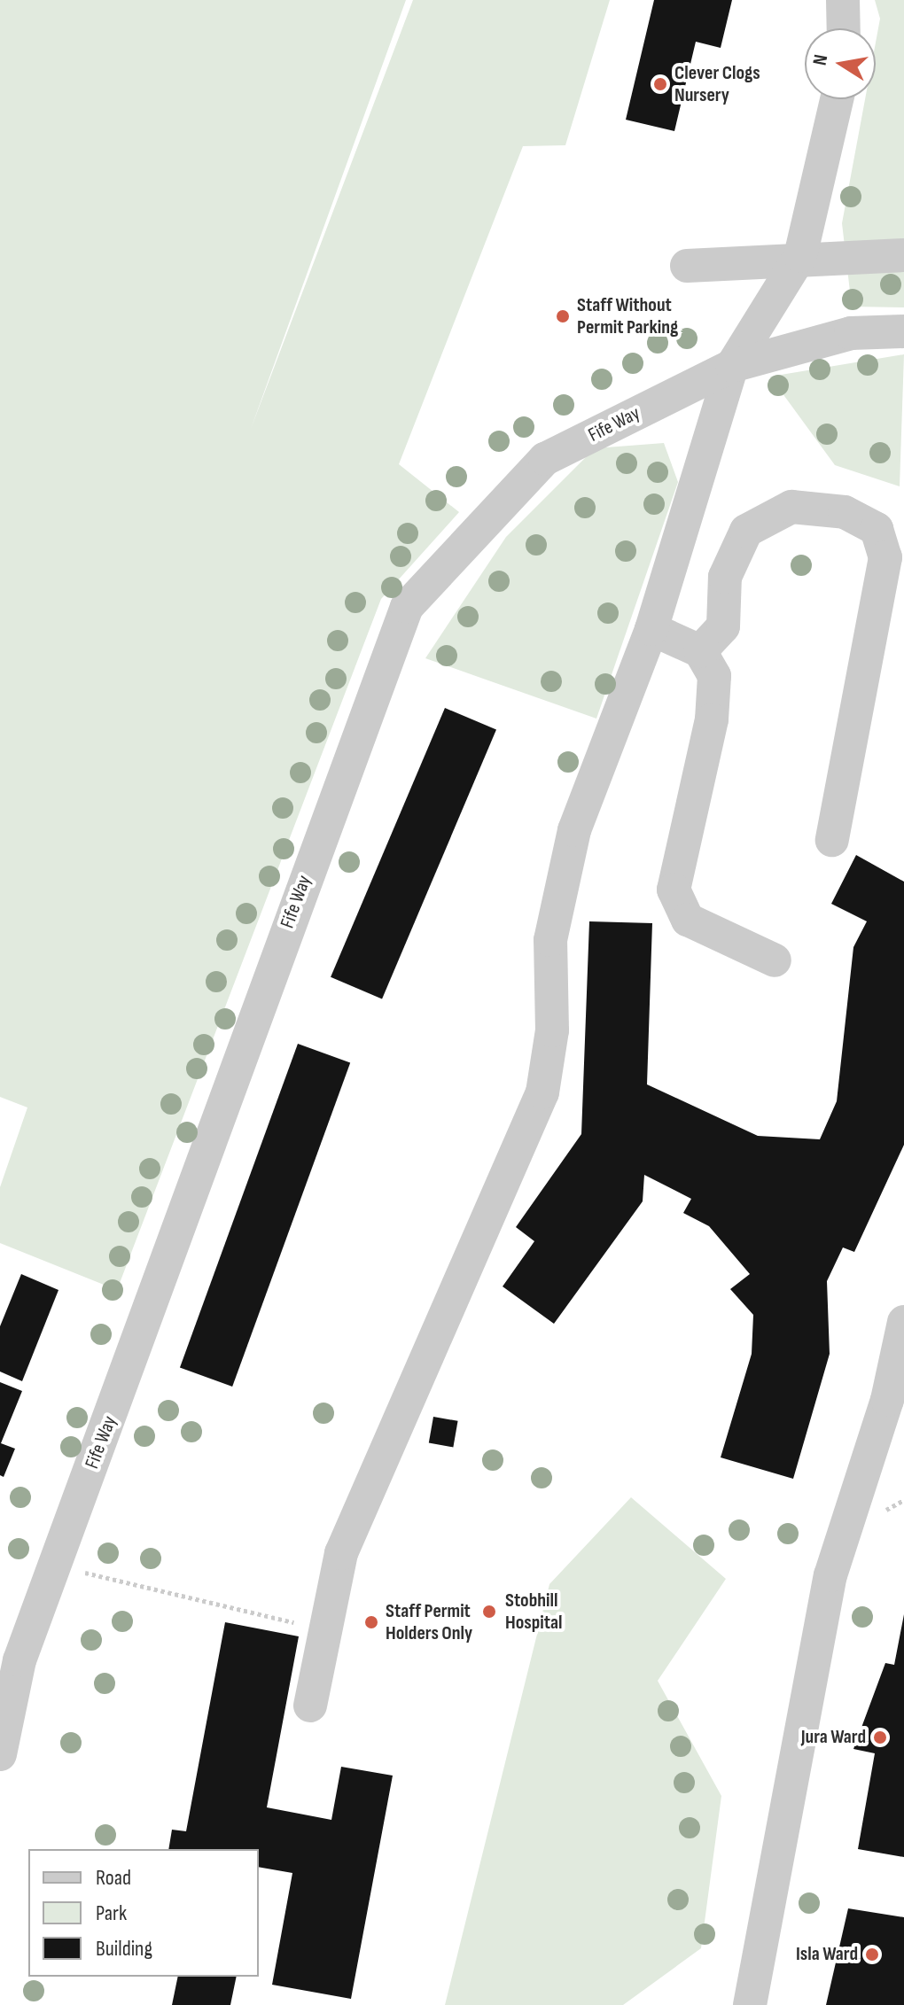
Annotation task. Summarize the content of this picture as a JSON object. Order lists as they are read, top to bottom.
{
  "streets": {
    "street": ["Fife Way"]
  },
  "places": [
    "Clever Clogs Nursery",
    "Staff Without Permit Parking",
    "Stobhill Hospital",
    "Staff Permit Holders Only",
    "Jura Ward",
    "Isla Ward"
  ],
  "legend": ["Road", "Park", "Building"],
  "north": "left"
}
